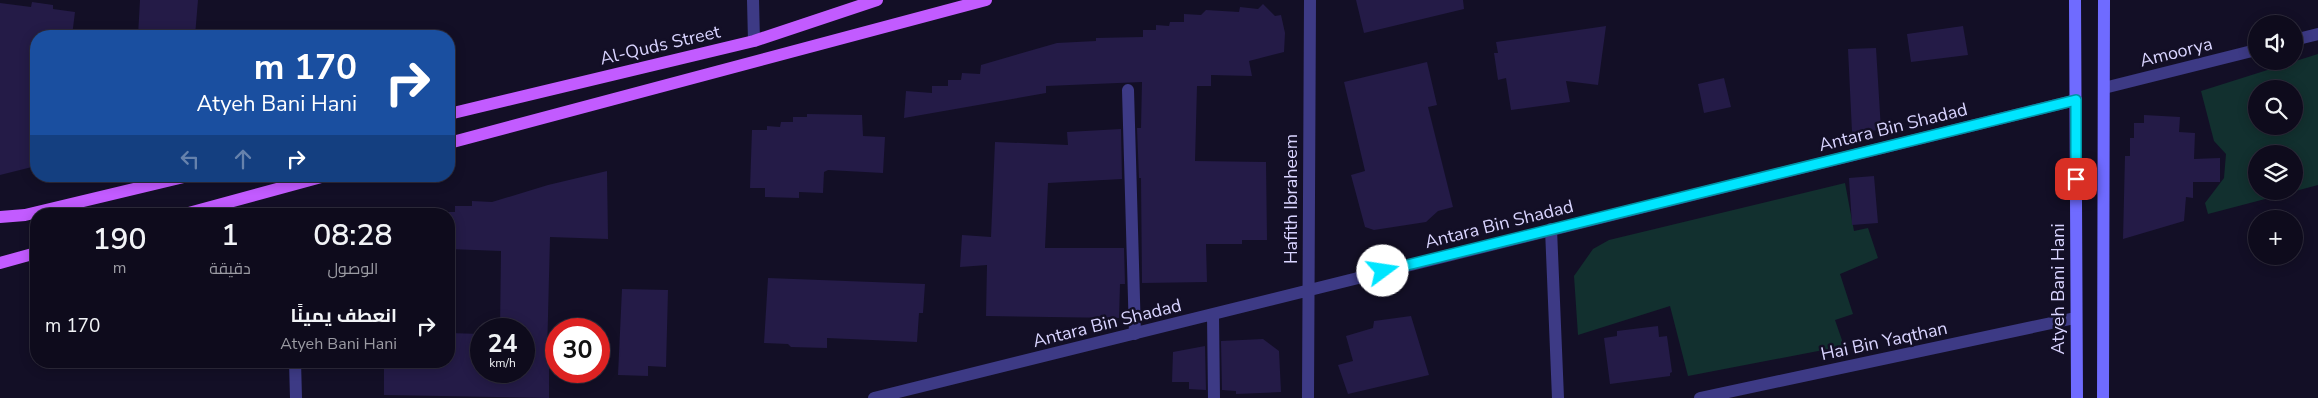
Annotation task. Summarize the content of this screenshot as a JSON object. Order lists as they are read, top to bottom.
{
  "streets": {
    "main road": ["Al-Quds Street", "Atyeh Bani Hani"],
    "street": [
      "Amoorya",
      "Antara Bin Shadad",
      "Hafith Ibraheem",
      "Hai Bin Yaqthan"
    ]
  },
  "crossings": [
    ["Antara Bin Shadad", "Hafith Ibraheem"],
    ["Antara Bin Shadad", "Atyeh Bani Hani"],
    ["Atyeh Bani Hani", "Hai Bin Yaqthan"]
  ],
  "page": {
    "map_buttons": "+",
    "turn": ["170 m", "Atyeh Bani Hani"],
    "eta": [
      "08:28",
      "الوصول",
      "1",
      "دقيقة",
      "190",
      "m"
    ],
    "list": [
      {
        "name": "انعطف يمينًا",
        "note": "Atyeh Bani Hani",
        "value": "170 m"
      }
    ],
    "speed": "24 km/h",
    "limit": "30"
  }
}
